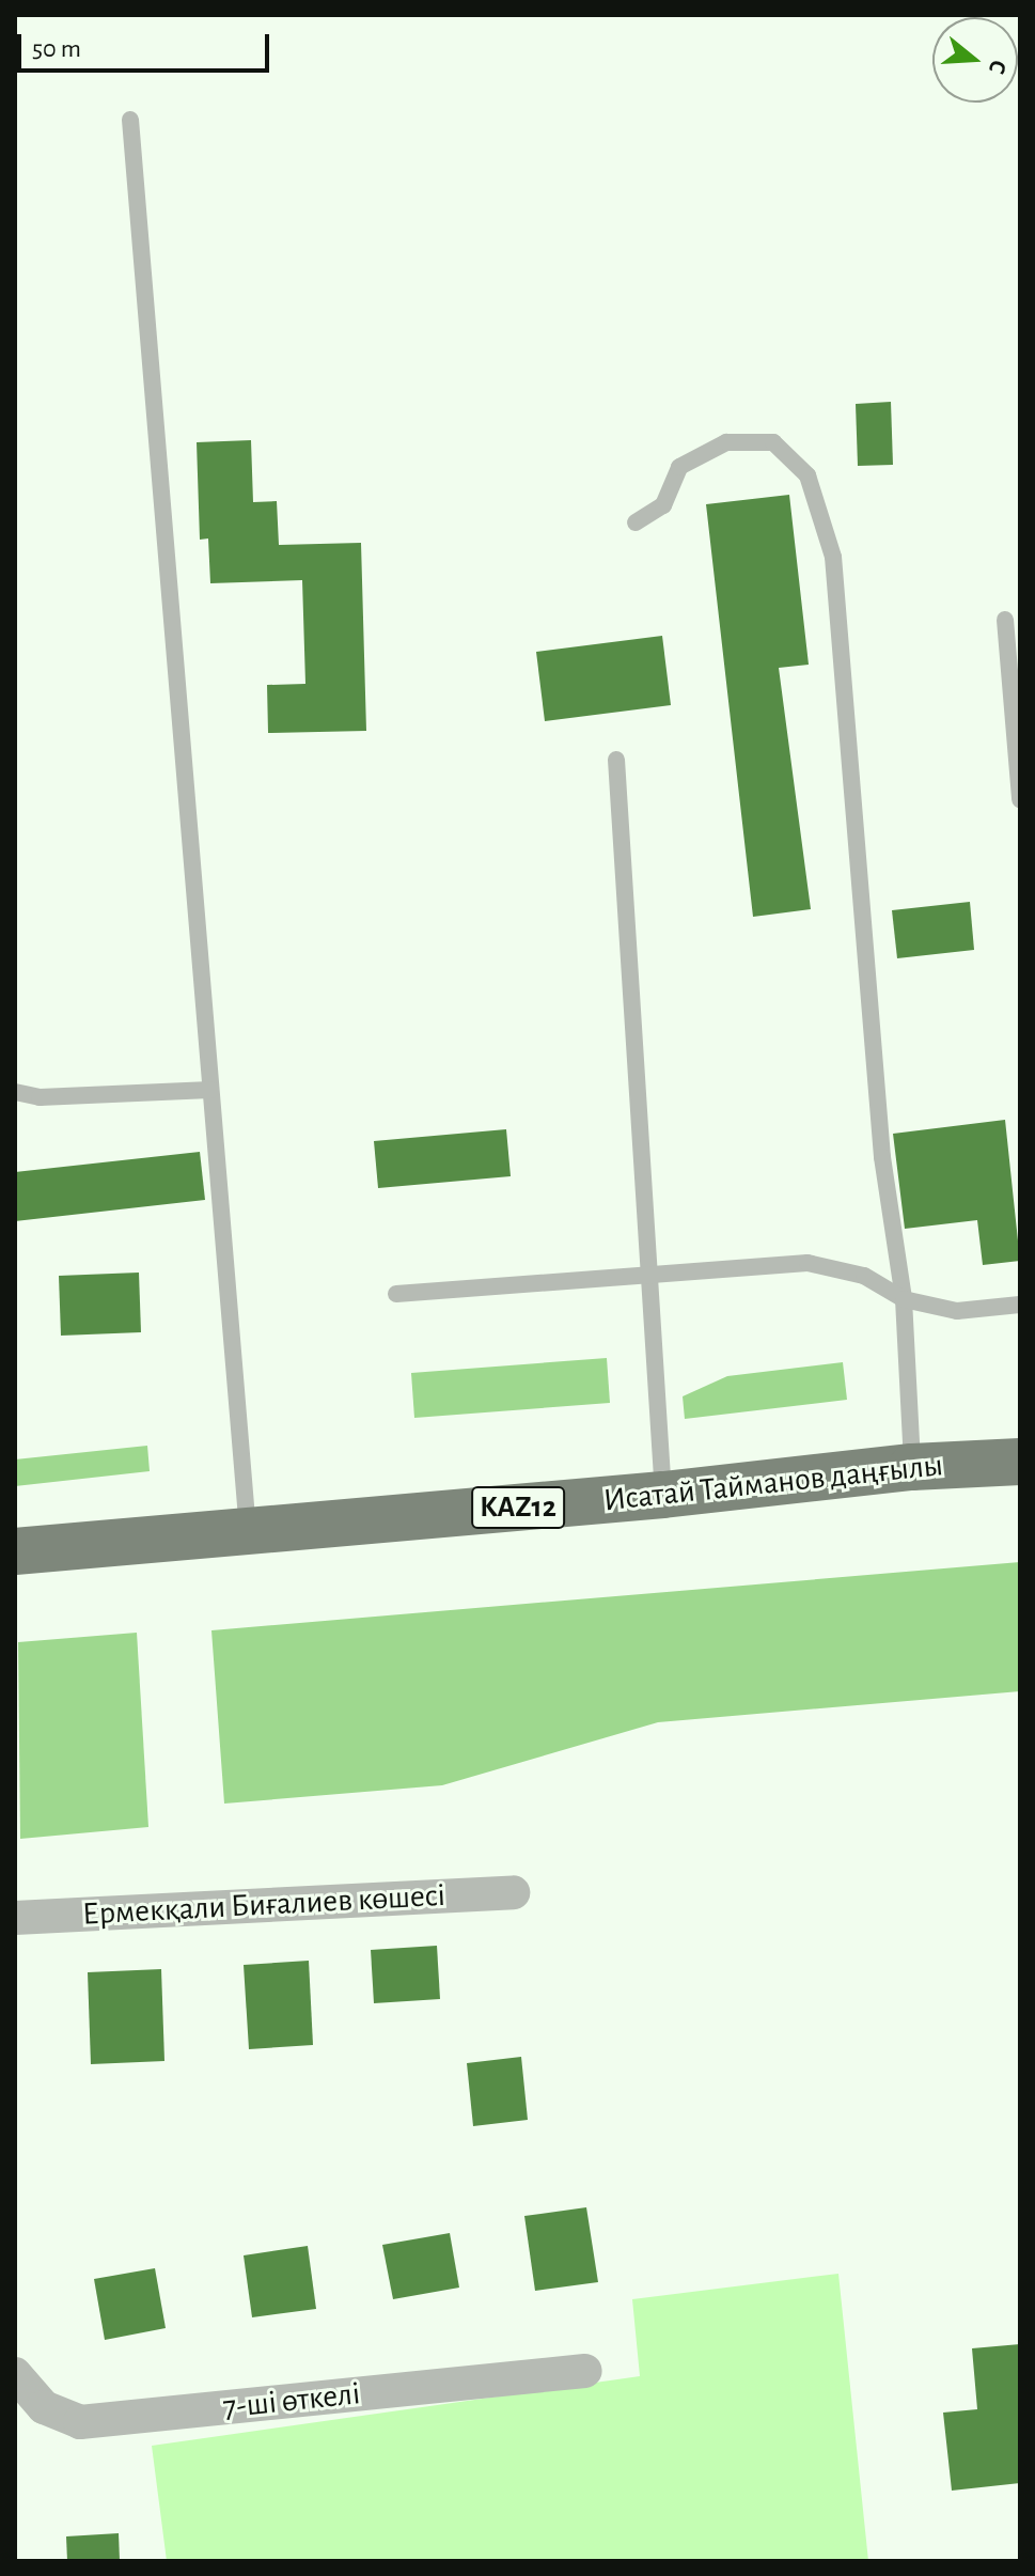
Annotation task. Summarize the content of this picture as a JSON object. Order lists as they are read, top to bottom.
{
  "streets": {
    "main road": ["Исатай Тайманов даңғылы", "KAZ12"],
    "street": ["Ермекқали Биғалиев көшесі", "7-шi өткелi"]
  },
  "scale_bar": "50 m",
  "north": "right"
}
